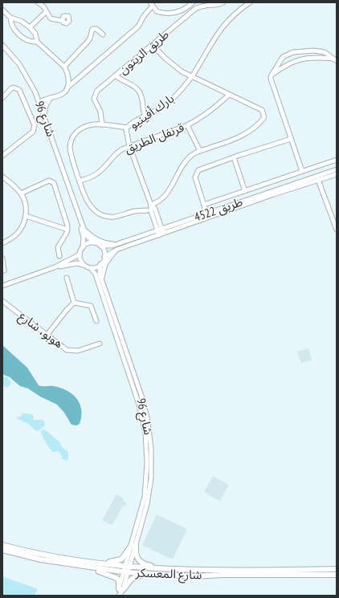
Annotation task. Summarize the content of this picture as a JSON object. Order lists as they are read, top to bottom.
{
  "streets": {
    "main road": ["شارع المعسكر"],
    "street": [
      "طريق الزيتون",
      "بارك أفينيو",
      "شارع 96",
      "قرنفل الطريق",
      "طريق 4522",
      "هوبو، شارع"
    ]
  },
  "crossings": [
    ["طريق الزيتون", "بارك أفينيو"],
    ["بارك أفينيو", "قرنفل الطريق"],
    ["بارك أفينيو", "طريق 4522"],
    ["شارع 96", "طريق 4522"],
    ["شارع 96", "شارع المعسكر"]
  ]
}
